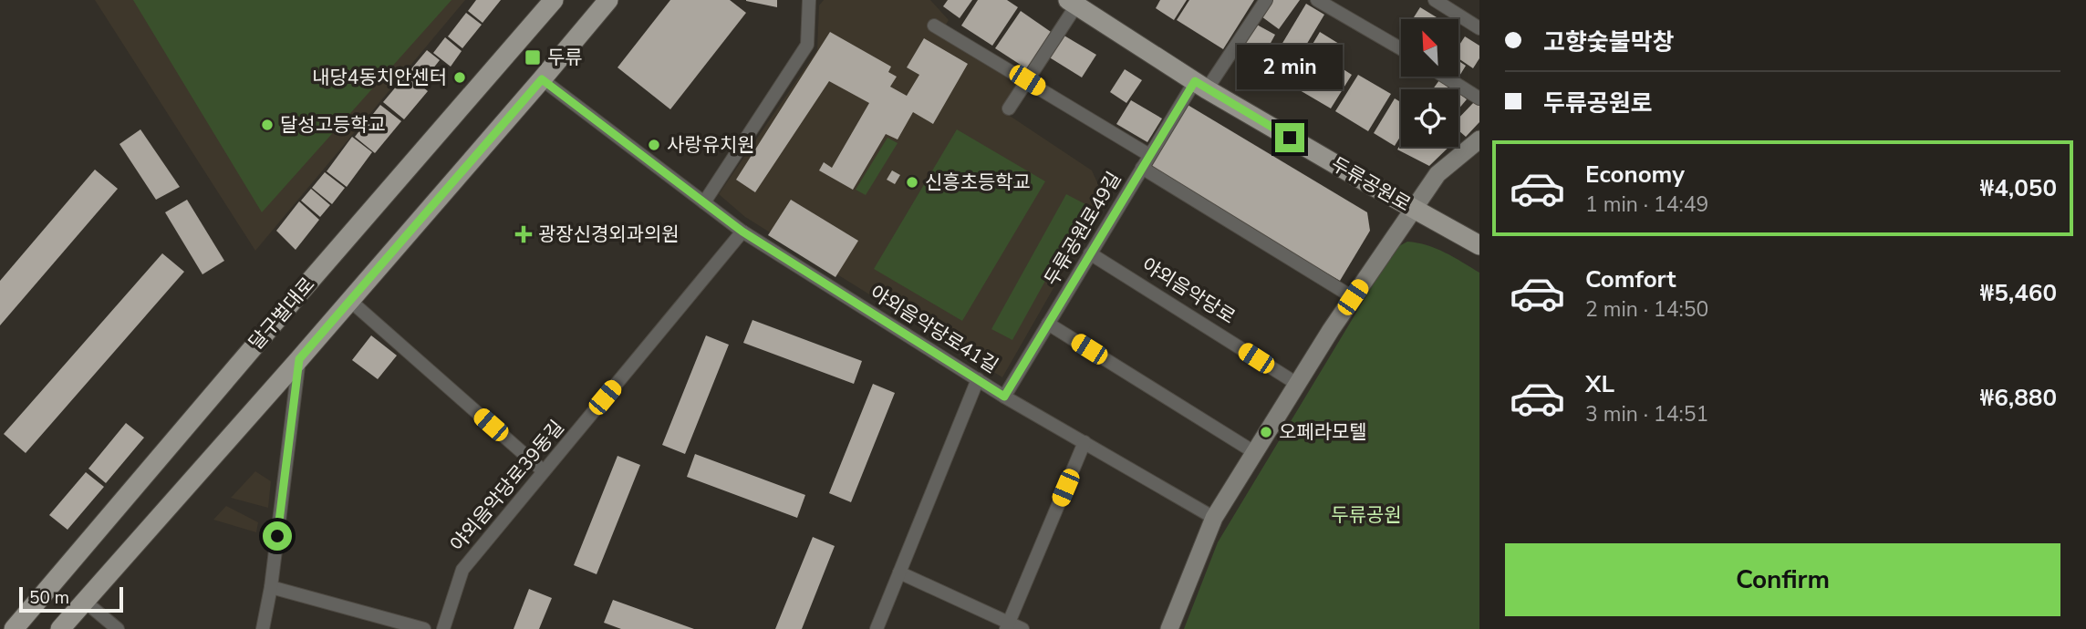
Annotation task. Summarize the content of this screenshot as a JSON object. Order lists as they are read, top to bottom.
{
  "streets": {
    "main road": ["두류공원로", "달구벌대로"],
    "street": [
      "두류공원로49길",
      "야외음악당로",
      "야외음악당로41길",
      "야외음악당로39동길"
    ]
  },
  "crossings": [
    ["두류공원로", "두류공원로49길"],
    ["두류공원로49길", "야외음악당로"],
    ["두류공원로49길", "야외음악당로41길"],
    ["야외음악당로41길", "야외음악당로39동길"]
  ],
  "parks": ["두류공원"],
  "places": {
    "transit": ["두류"],
    "other": [
      "내당4동치안센터",
      "달성고등학교",
      "사랑유치원",
      "신흥초등학교",
      "오페라모텔"
    ],
    "health": ["광장신경외과의원"]
  },
  "scale_bar": "50 m",
  "north": "top left",
  "page": {
    "banner": ["고향숯불막창", "두류공원로"],
    "bubble": "2 min",
    "list": [
      {
        "name": "Economy",
        "note": "1 min · 14:49",
        "value": "₩4,050"
      },
      {
        "name": "Comfort",
        "note": "2 min · 14:50",
        "value": "₩5,460"
      },
      {
        "name": "XL",
        "note": "3 min · 14:51",
        "value": "₩6,880"
      }
    ],
    "buttons": "Confirm",
    "scale": "50 m"
  }
}
